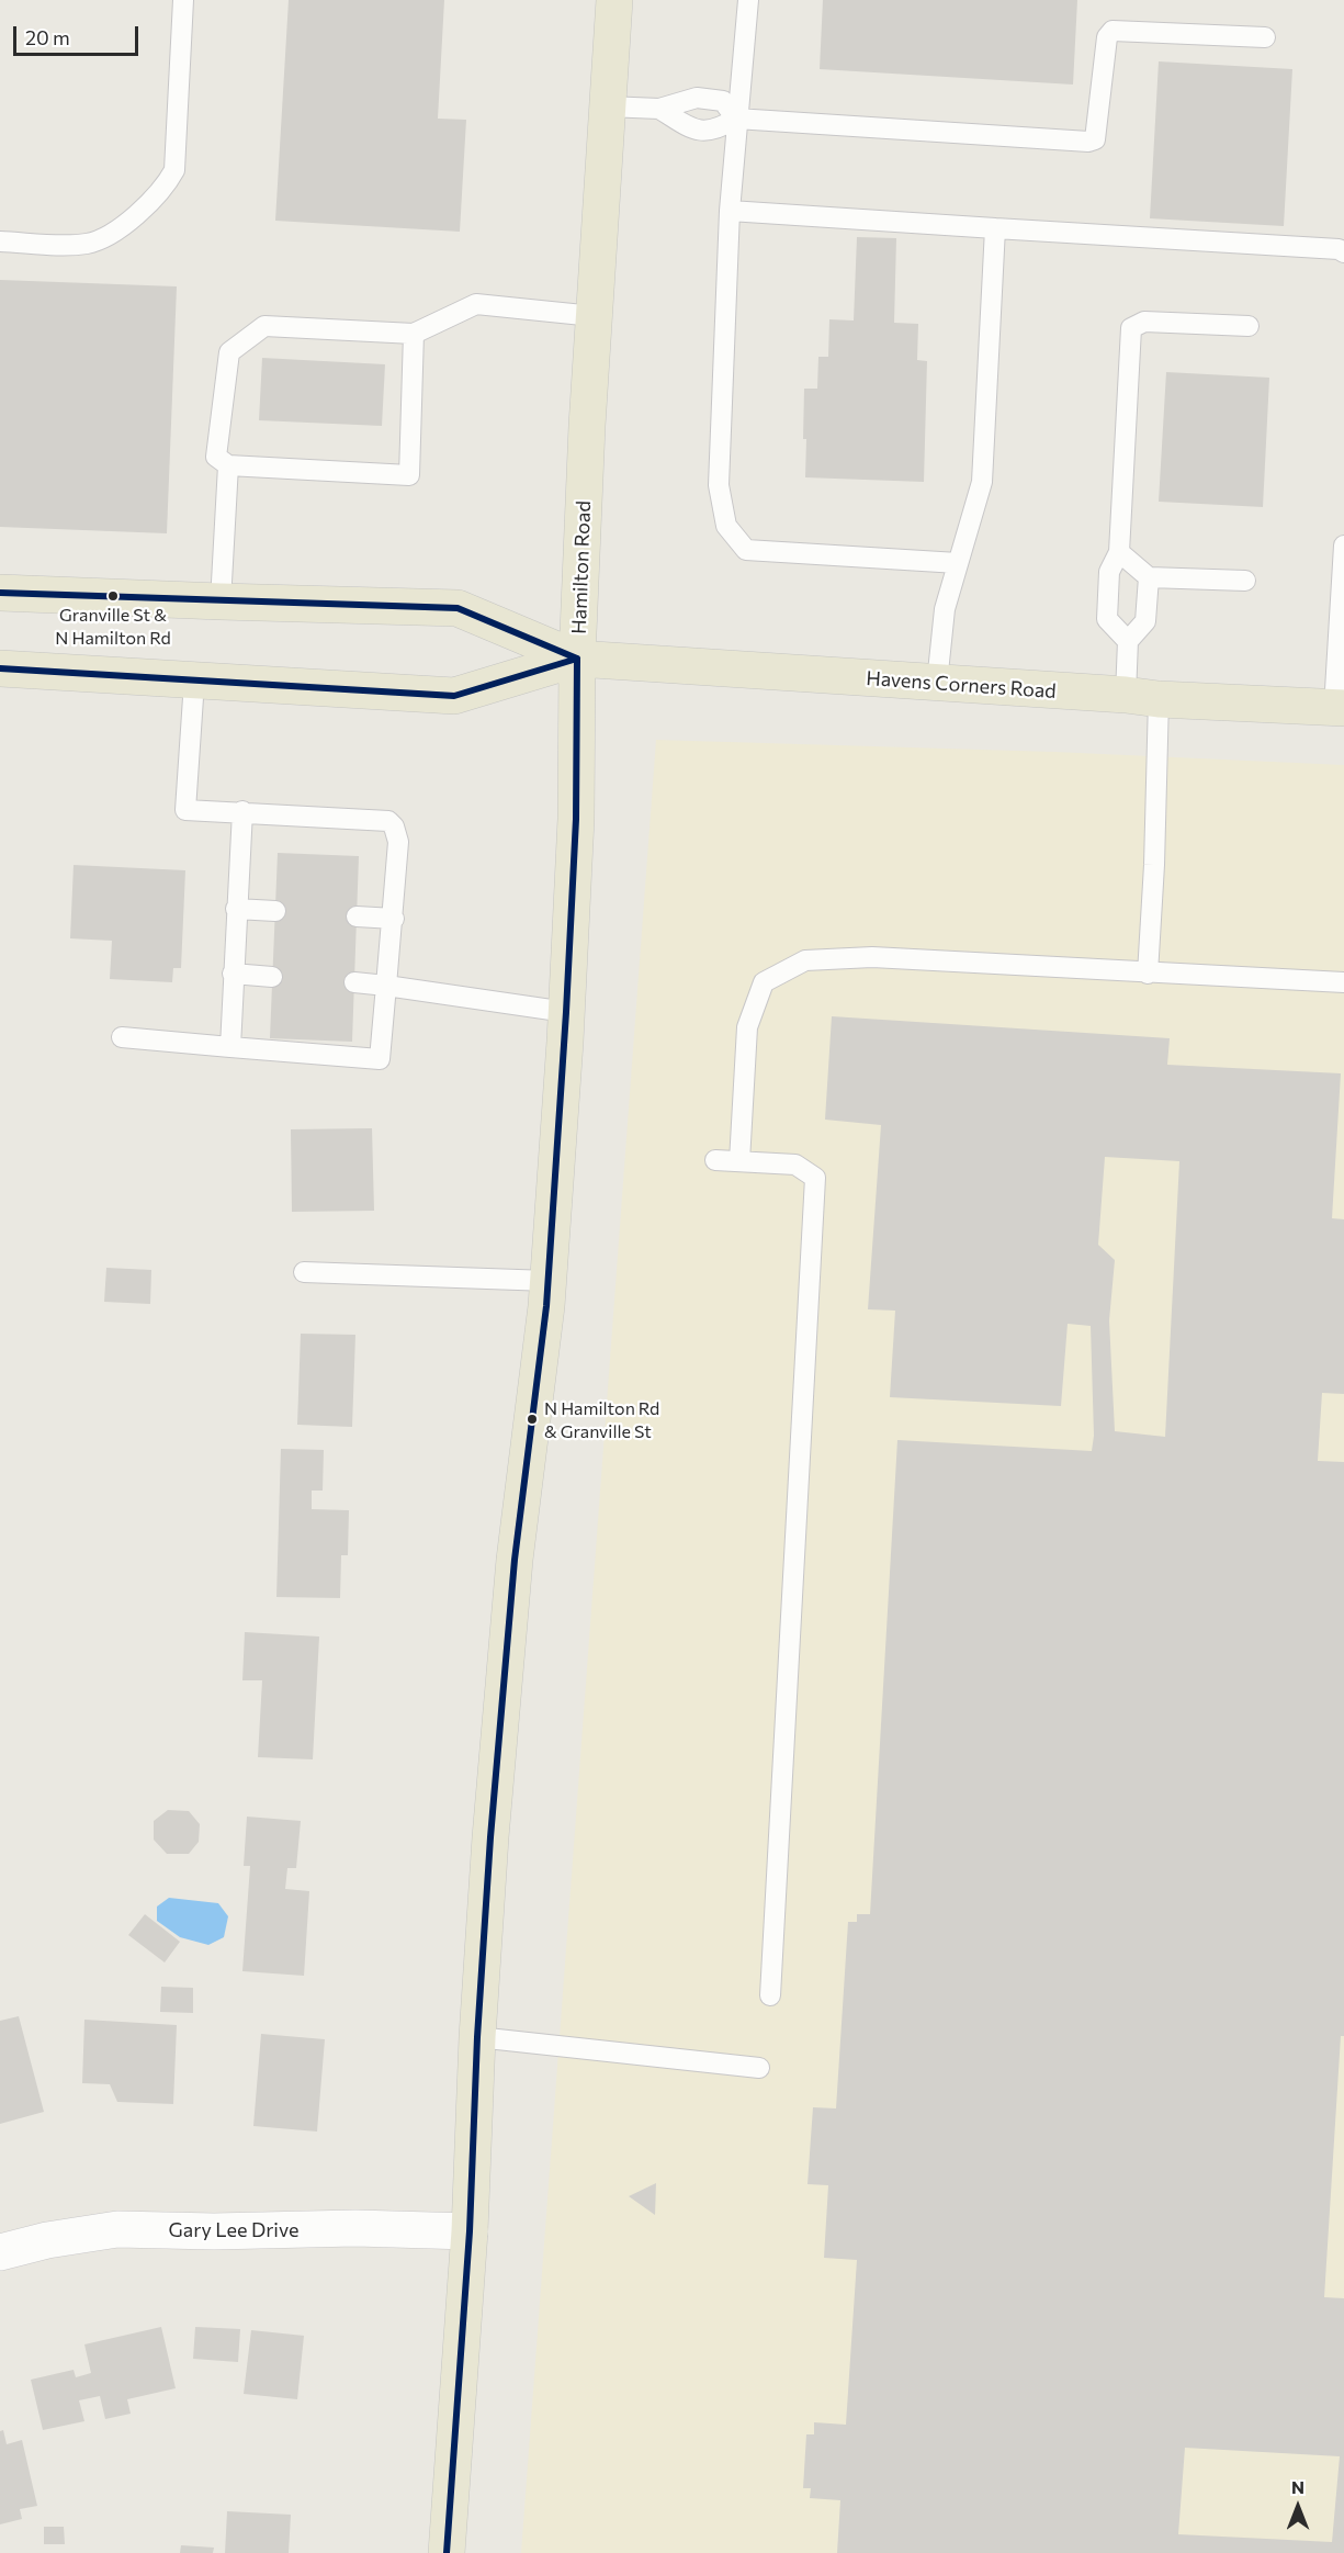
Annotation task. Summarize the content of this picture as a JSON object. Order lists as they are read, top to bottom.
{
  "streets": {
    "main road": ["Hamilton Road", "Havens Corners Road"],
    "street": ["Gary Lee Drive"]
  },
  "crossings": [
    ["Hamilton Road", "Havens Corners Road"],
    ["Hamilton Road", "Gary Lee Drive"]
  ],
  "places": ["Granville St & N Hamilton Rd", "N Hamilton Rd & Granville St"],
  "scale_bar": "20 m",
  "north": "top"
}
